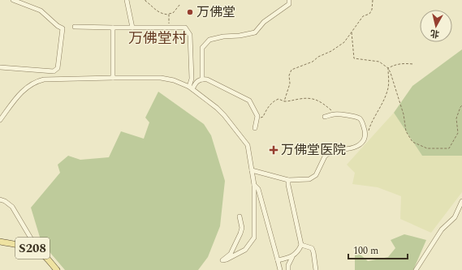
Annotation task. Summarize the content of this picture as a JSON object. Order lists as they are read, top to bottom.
{
  "streets": {
    "main road": ["S208"]
  },
  "districts": ["万佛堂村"],
  "places": {
    "other": ["万佛堂"],
    "health": ["万佛堂医院"]
  },
  "scale_bar": "100 m",
  "north": "bottom"
}
